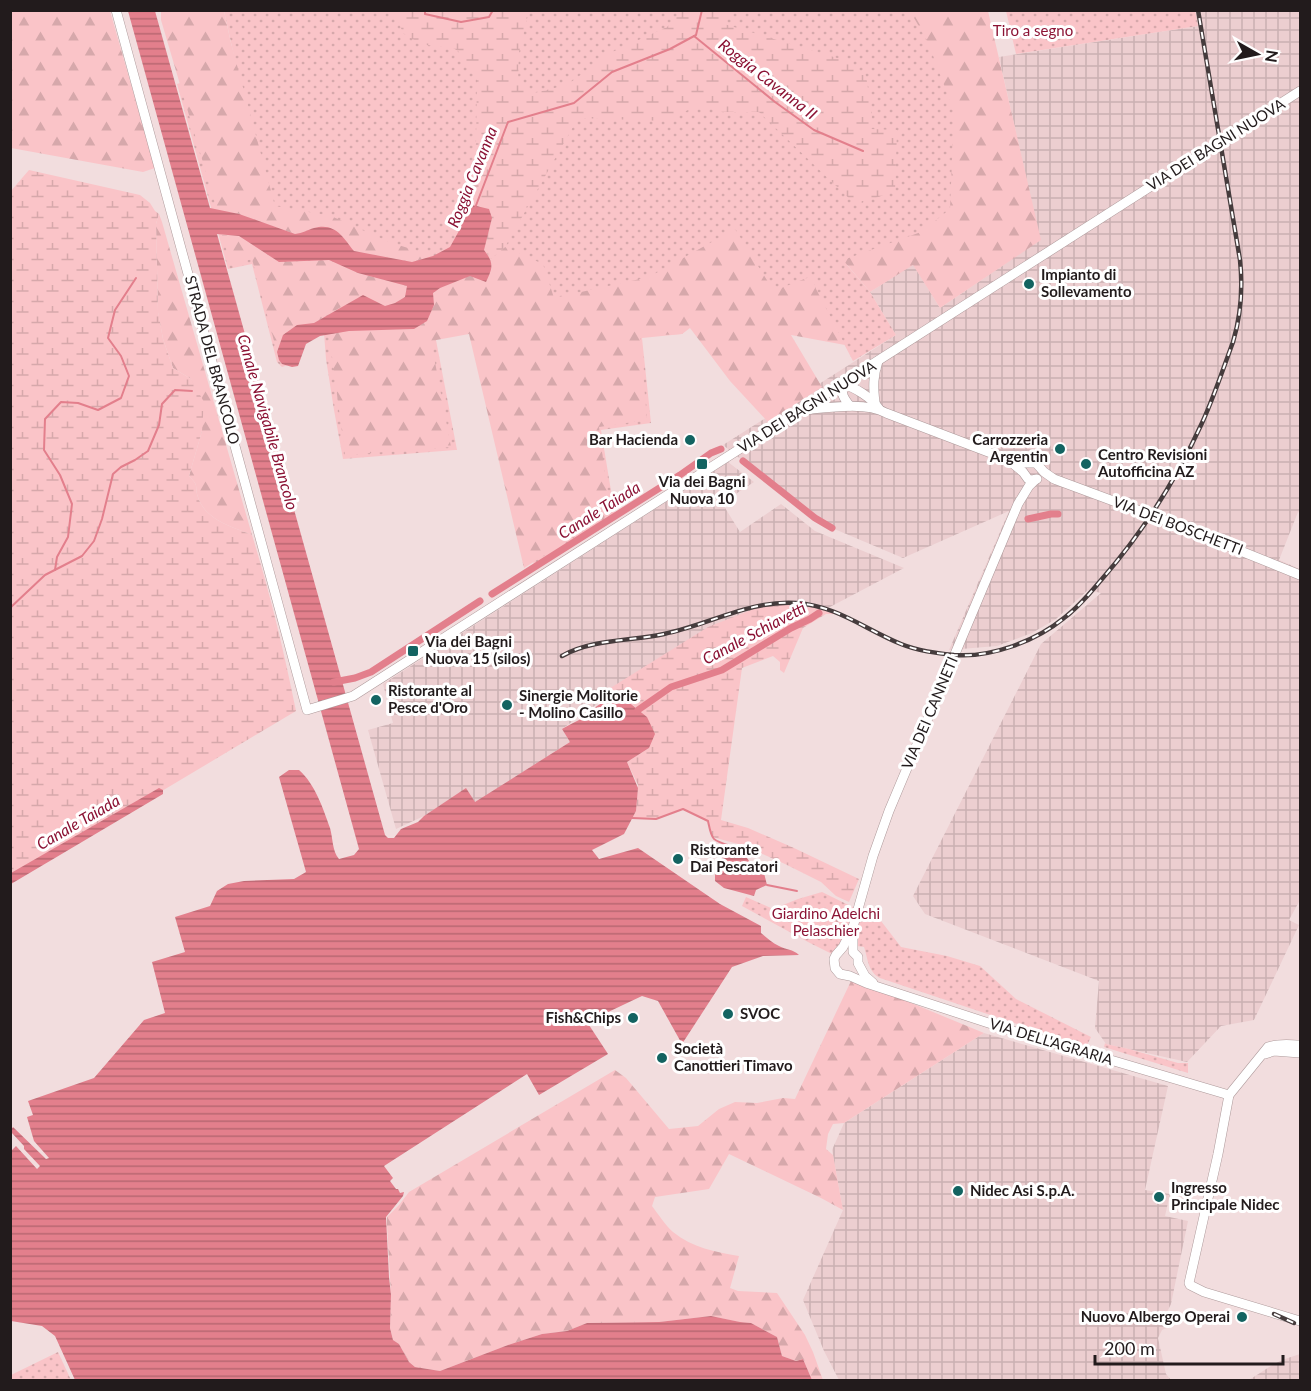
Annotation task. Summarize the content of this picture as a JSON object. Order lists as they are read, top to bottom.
{
  "streets": {
    "street": [
      "VIA DEI BAGNI NUOVA",
      "STRADA DEL BRANCOLO",
      "VIA DEI BOSCHETTI",
      "VIA DEI CANNETI",
      "VIA DELL'AGRARIA"
    ]
  },
  "crossings": [
    ["VIA DEI BAGNI NUOVA", "STRADA DEL BRANCOLO"],
    ["VIA DEI BAGNI NUOVA", "VIA DEI BOSCHETTI"],
    ["VIA DEI BOSCHETTI", "VIA DEI CANNETI"],
    ["VIA DEI CANNETI", "VIA DELL'AGRARIA"]
  ],
  "water": [
    "Roggia Cavanna II",
    "Roggia Cavanna",
    "Canale Navigabile Brancolo",
    "Canale Taiada",
    "Canale Schiavetti"
  ],
  "parks": ["Tiro a segno", "Giardino Adelchi Pelaschier"],
  "places": {
    "other": [
      "Impianto di Sollevamento",
      "Bar Hacienda",
      "Carrozzeria Argentin",
      "Centro Revisioni Autofficina AZ",
      "Ristorante al Pesce d'Oro",
      "Sinergie Molitorie - Molino Casillo",
      "Ristorante Dai Pescatori",
      "SVOC",
      "Fish&Chips",
      "Società Canottieri Timavo",
      "Nidec Asi S.p.A.",
      "Ingresso Principale Nidec",
      "Nuovo Albergo Operai"
    ],
    "transit": ["Via dei Bagni Nuova 10", "Via dei Bagni Nuova 15 (silos)"]
  },
  "scale_bar": "200 m",
  "north": "right"
}
